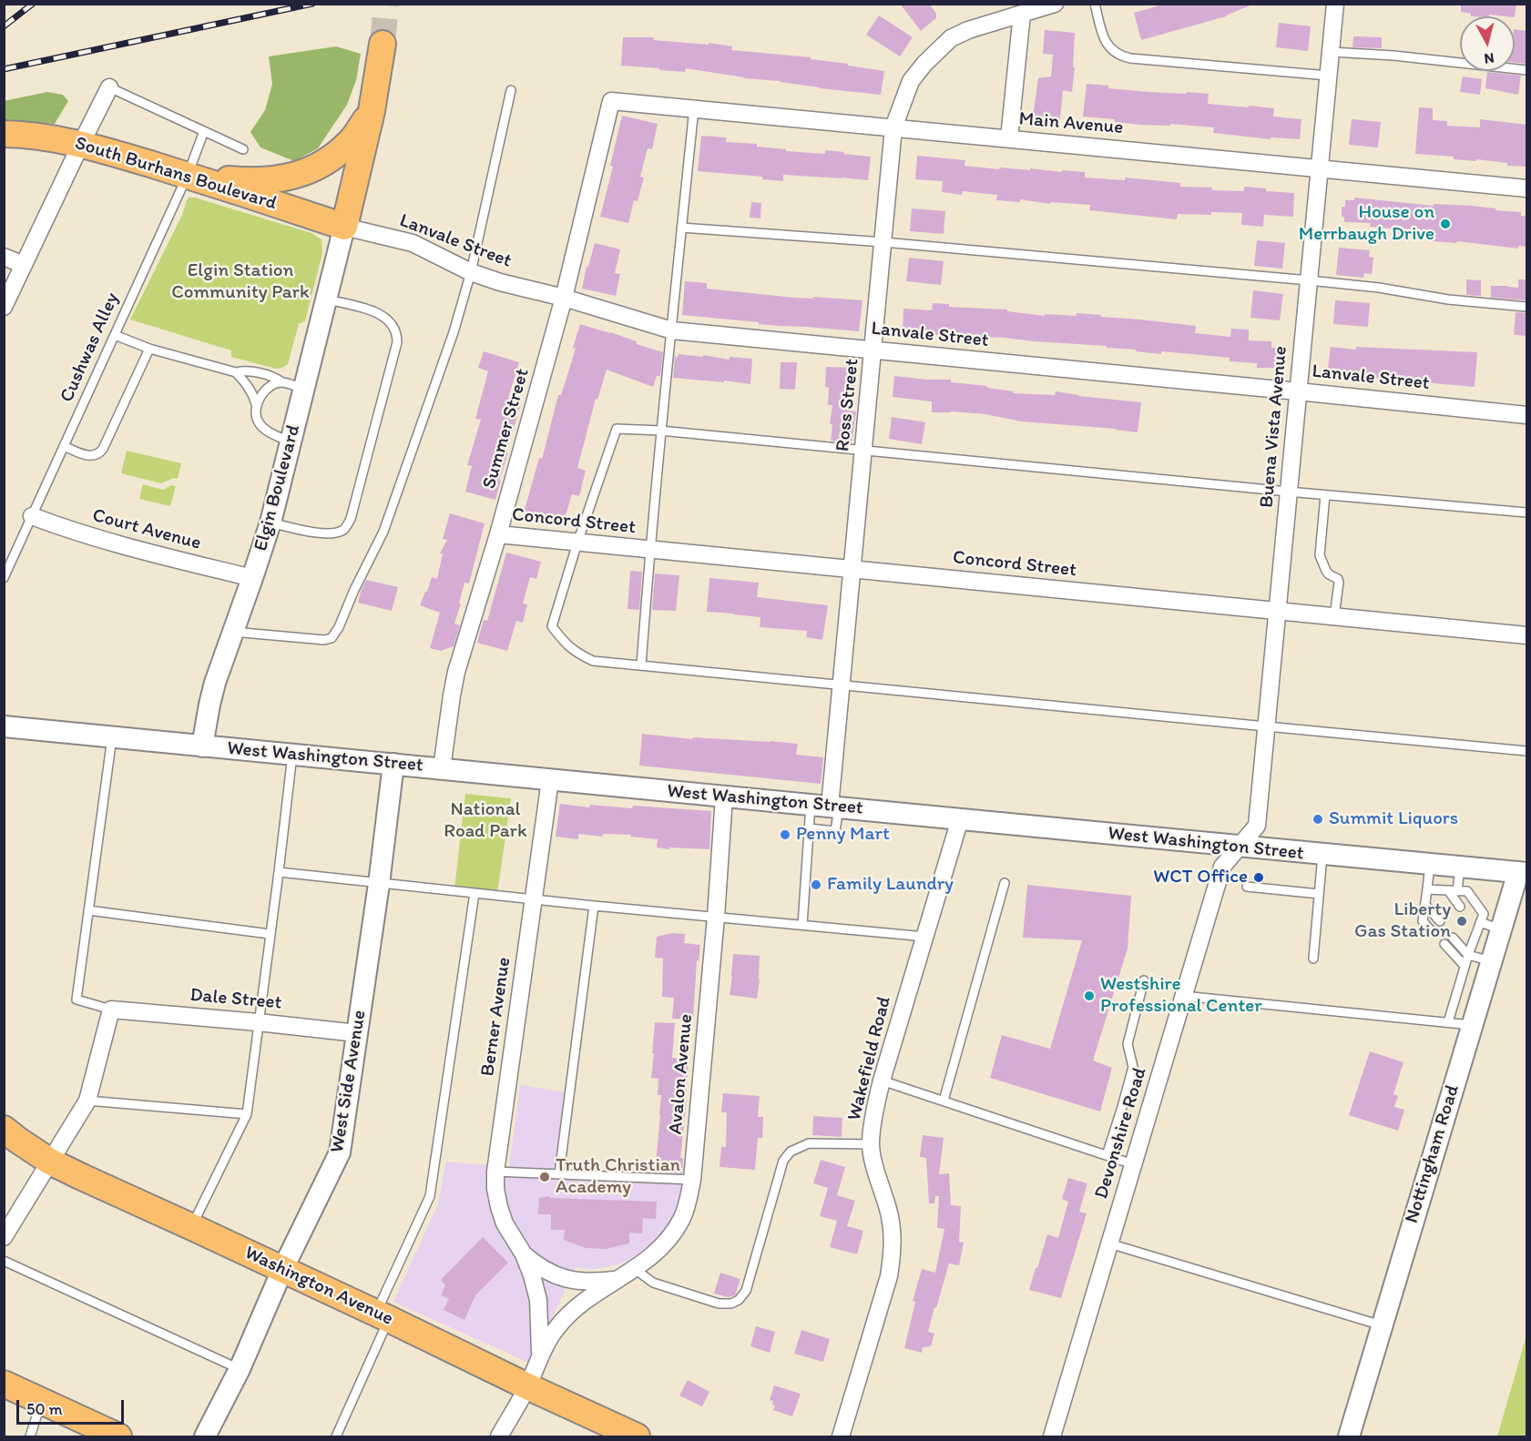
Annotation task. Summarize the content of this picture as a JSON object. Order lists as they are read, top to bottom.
{
  "streets": {
    "main road": ["South Burhans Boulevard", "Washington Avenue"],
    "street": [
      "Main Avenue",
      "Lanvale Street",
      "Ross Street",
      "Buena Vista Avenue",
      "Summer Street",
      "Elgin Boulevard",
      "Concord Street",
      "Court Avenue",
      "West Washington Street",
      "Dale Street",
      "Berner Avenue",
      "Wakefield Road",
      "Avalon Avenue",
      "West Side Avenue",
      "Devonshire Road",
      "Nottingham Road"
    ],
    "lane": ["Cushwas Alley"]
  },
  "crossings": [
    ["Main Avenue", "Ross Street"],
    ["Main Avenue", "Buena Vista Avenue"],
    ["Main Avenue", "Summer Street"],
    ["South Burhans Boulevard", "Lanvale Street"],
    ["South Burhans Boulevard", "Cushwas Alley"],
    ["South Burhans Boulevard", "Elgin Boulevard"],
    ["Lanvale Street", "Ross Street"],
    ["Lanvale Street", "Buena Vista Avenue"],
    ["Lanvale Street", "Summer Street"],
    ["Lanvale Street", "Elgin Boulevard"],
    ["Cushwas Alley", "Court Avenue"],
    ["Ross Street", "Concord Street"],
    ["Ross Street", "West Washington Street"],
    ["Buena Vista Avenue", "Concord Street"],
    ["Buena Vista Avenue", "West Washington Street"],
    ["Buena Vista Avenue", "Devonshire Road"],
    ["Summer Street", "Concord Street"],
    ["Summer Street", "West Washington Street"],
    ["Elgin Boulevard", "Court Avenue"],
    ["Elgin Boulevard", "West Washington Street"],
    ["West Washington Street", "Berner Avenue"],
    ["West Washington Street", "Wakefield Road"],
    ["West Washington Street", "Avalon Avenue"],
    ["West Washington Street", "West Side Avenue"],
    ["West Washington Street", "Devonshire Road"],
    ["West Washington Street", "Nottingham Road"],
    ["Dale Street", "West Side Avenue"],
    ["Berner Avenue", "Avalon Avenue"],
    ["Avalon Avenue", "Washington Avenue"],
    ["West Side Avenue", "Washington Avenue"]
  ],
  "parks": ["Elgin Station Community Park", "National Road Park"],
  "places": [
    "House on Merrbaugh Drive",
    "Summit Liquors",
    "Penny Mart",
    "WCT Office",
    "Family Laundry",
    "Liberty Gas Station",
    "Westshire Professional Center",
    "Truth Christian Academy"
  ],
  "scale_bar": "50 m",
  "north": "bottom"
}
